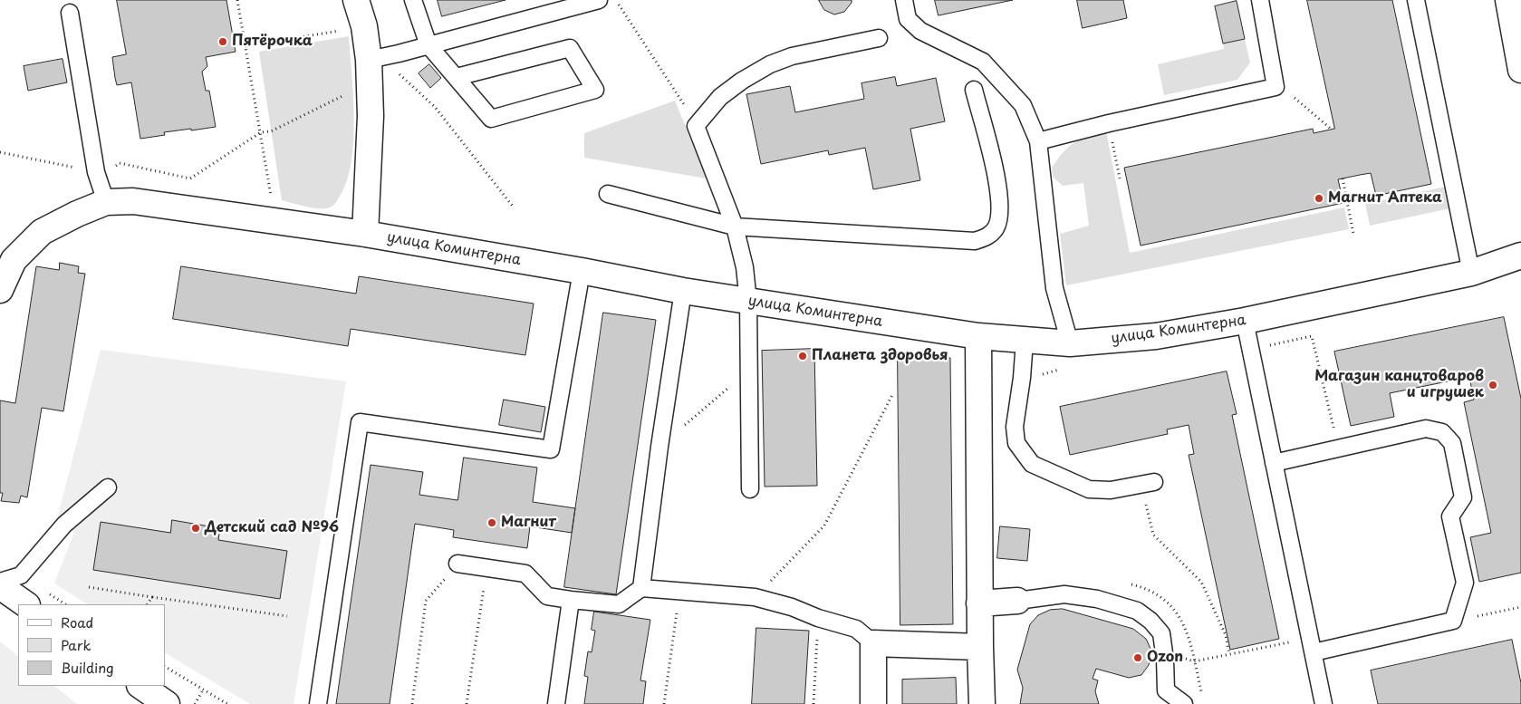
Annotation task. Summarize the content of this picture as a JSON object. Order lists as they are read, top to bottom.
{
  "streets": {
    "street": ["улица Коминтерна"]
  },
  "places": [
    "Пятёрочка",
    "Магнит Аптека",
    "Планета здоровья",
    "Магазин канцтоваров и игрушек",
    "Магнит",
    "Детский сад №96",
    "Ozon"
  ],
  "legend": ["Road", "Park", "Building"]
}
